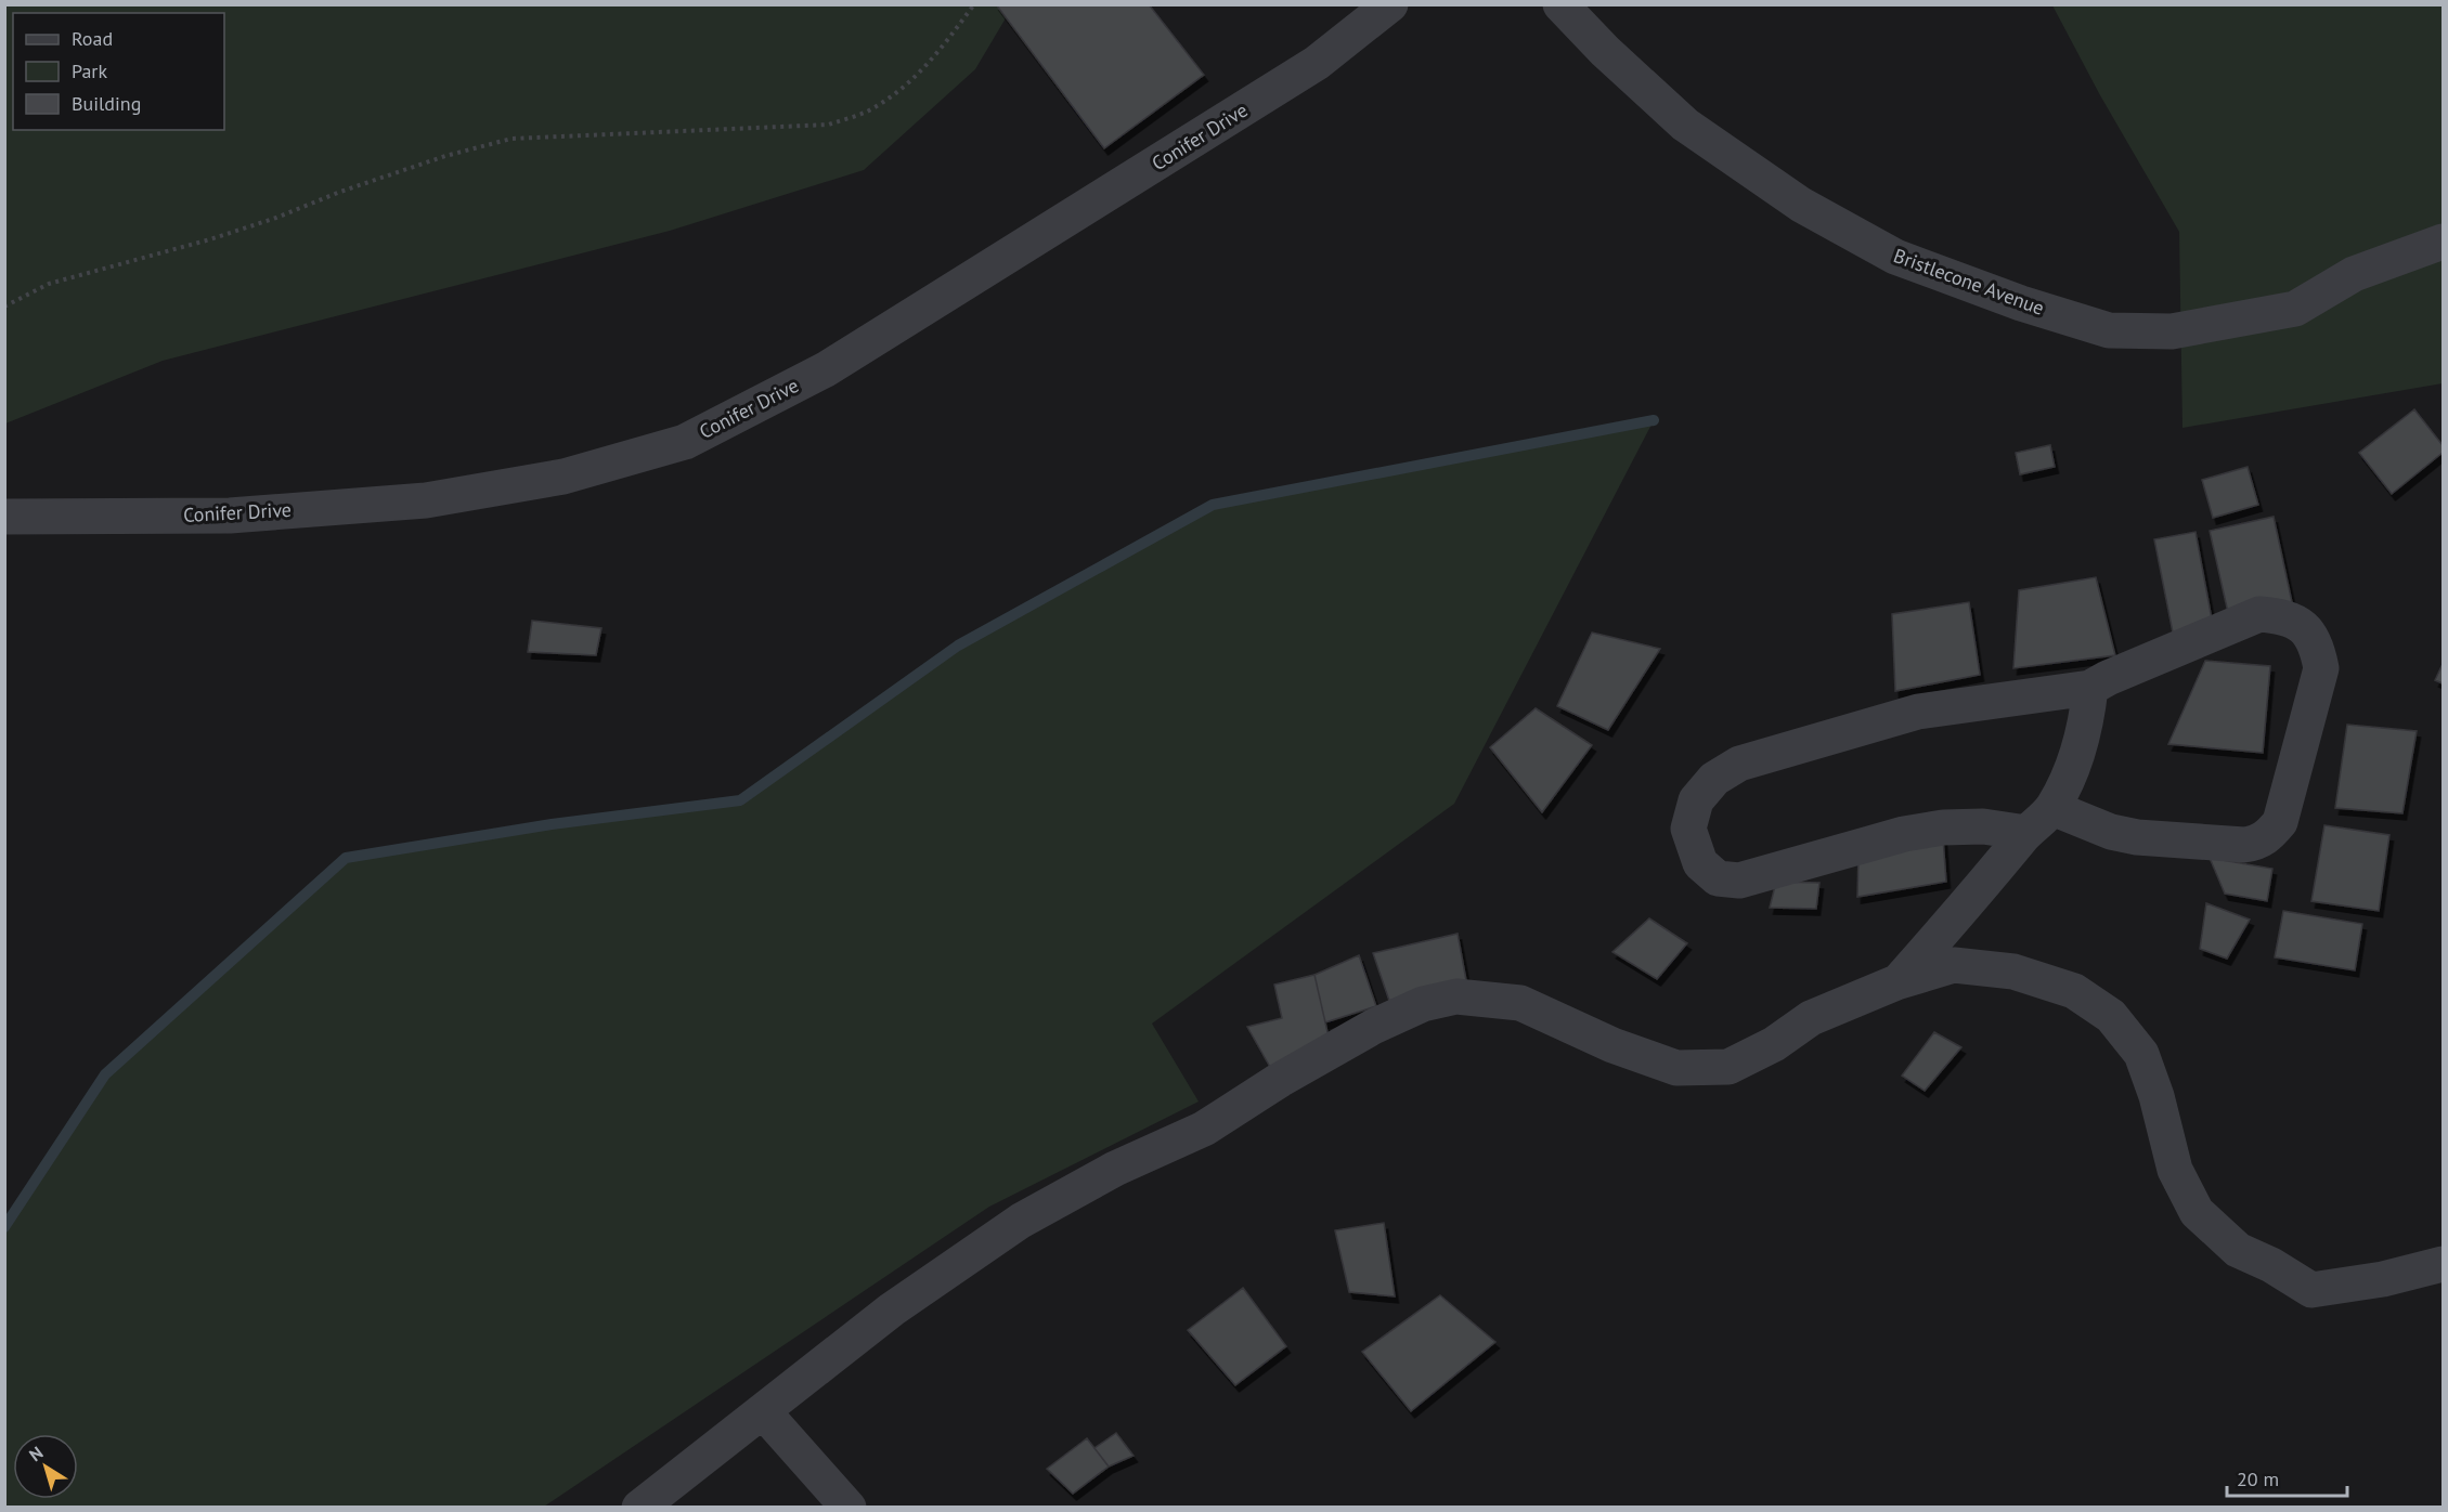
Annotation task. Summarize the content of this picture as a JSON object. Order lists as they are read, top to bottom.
{
  "streets": {
    "street": ["Conifer Drive", "Bristlecone Avenue"]
  },
  "legend": ["Road", "Park", "Building"],
  "scale_bar": "20 m",
  "north": "top left"
}
